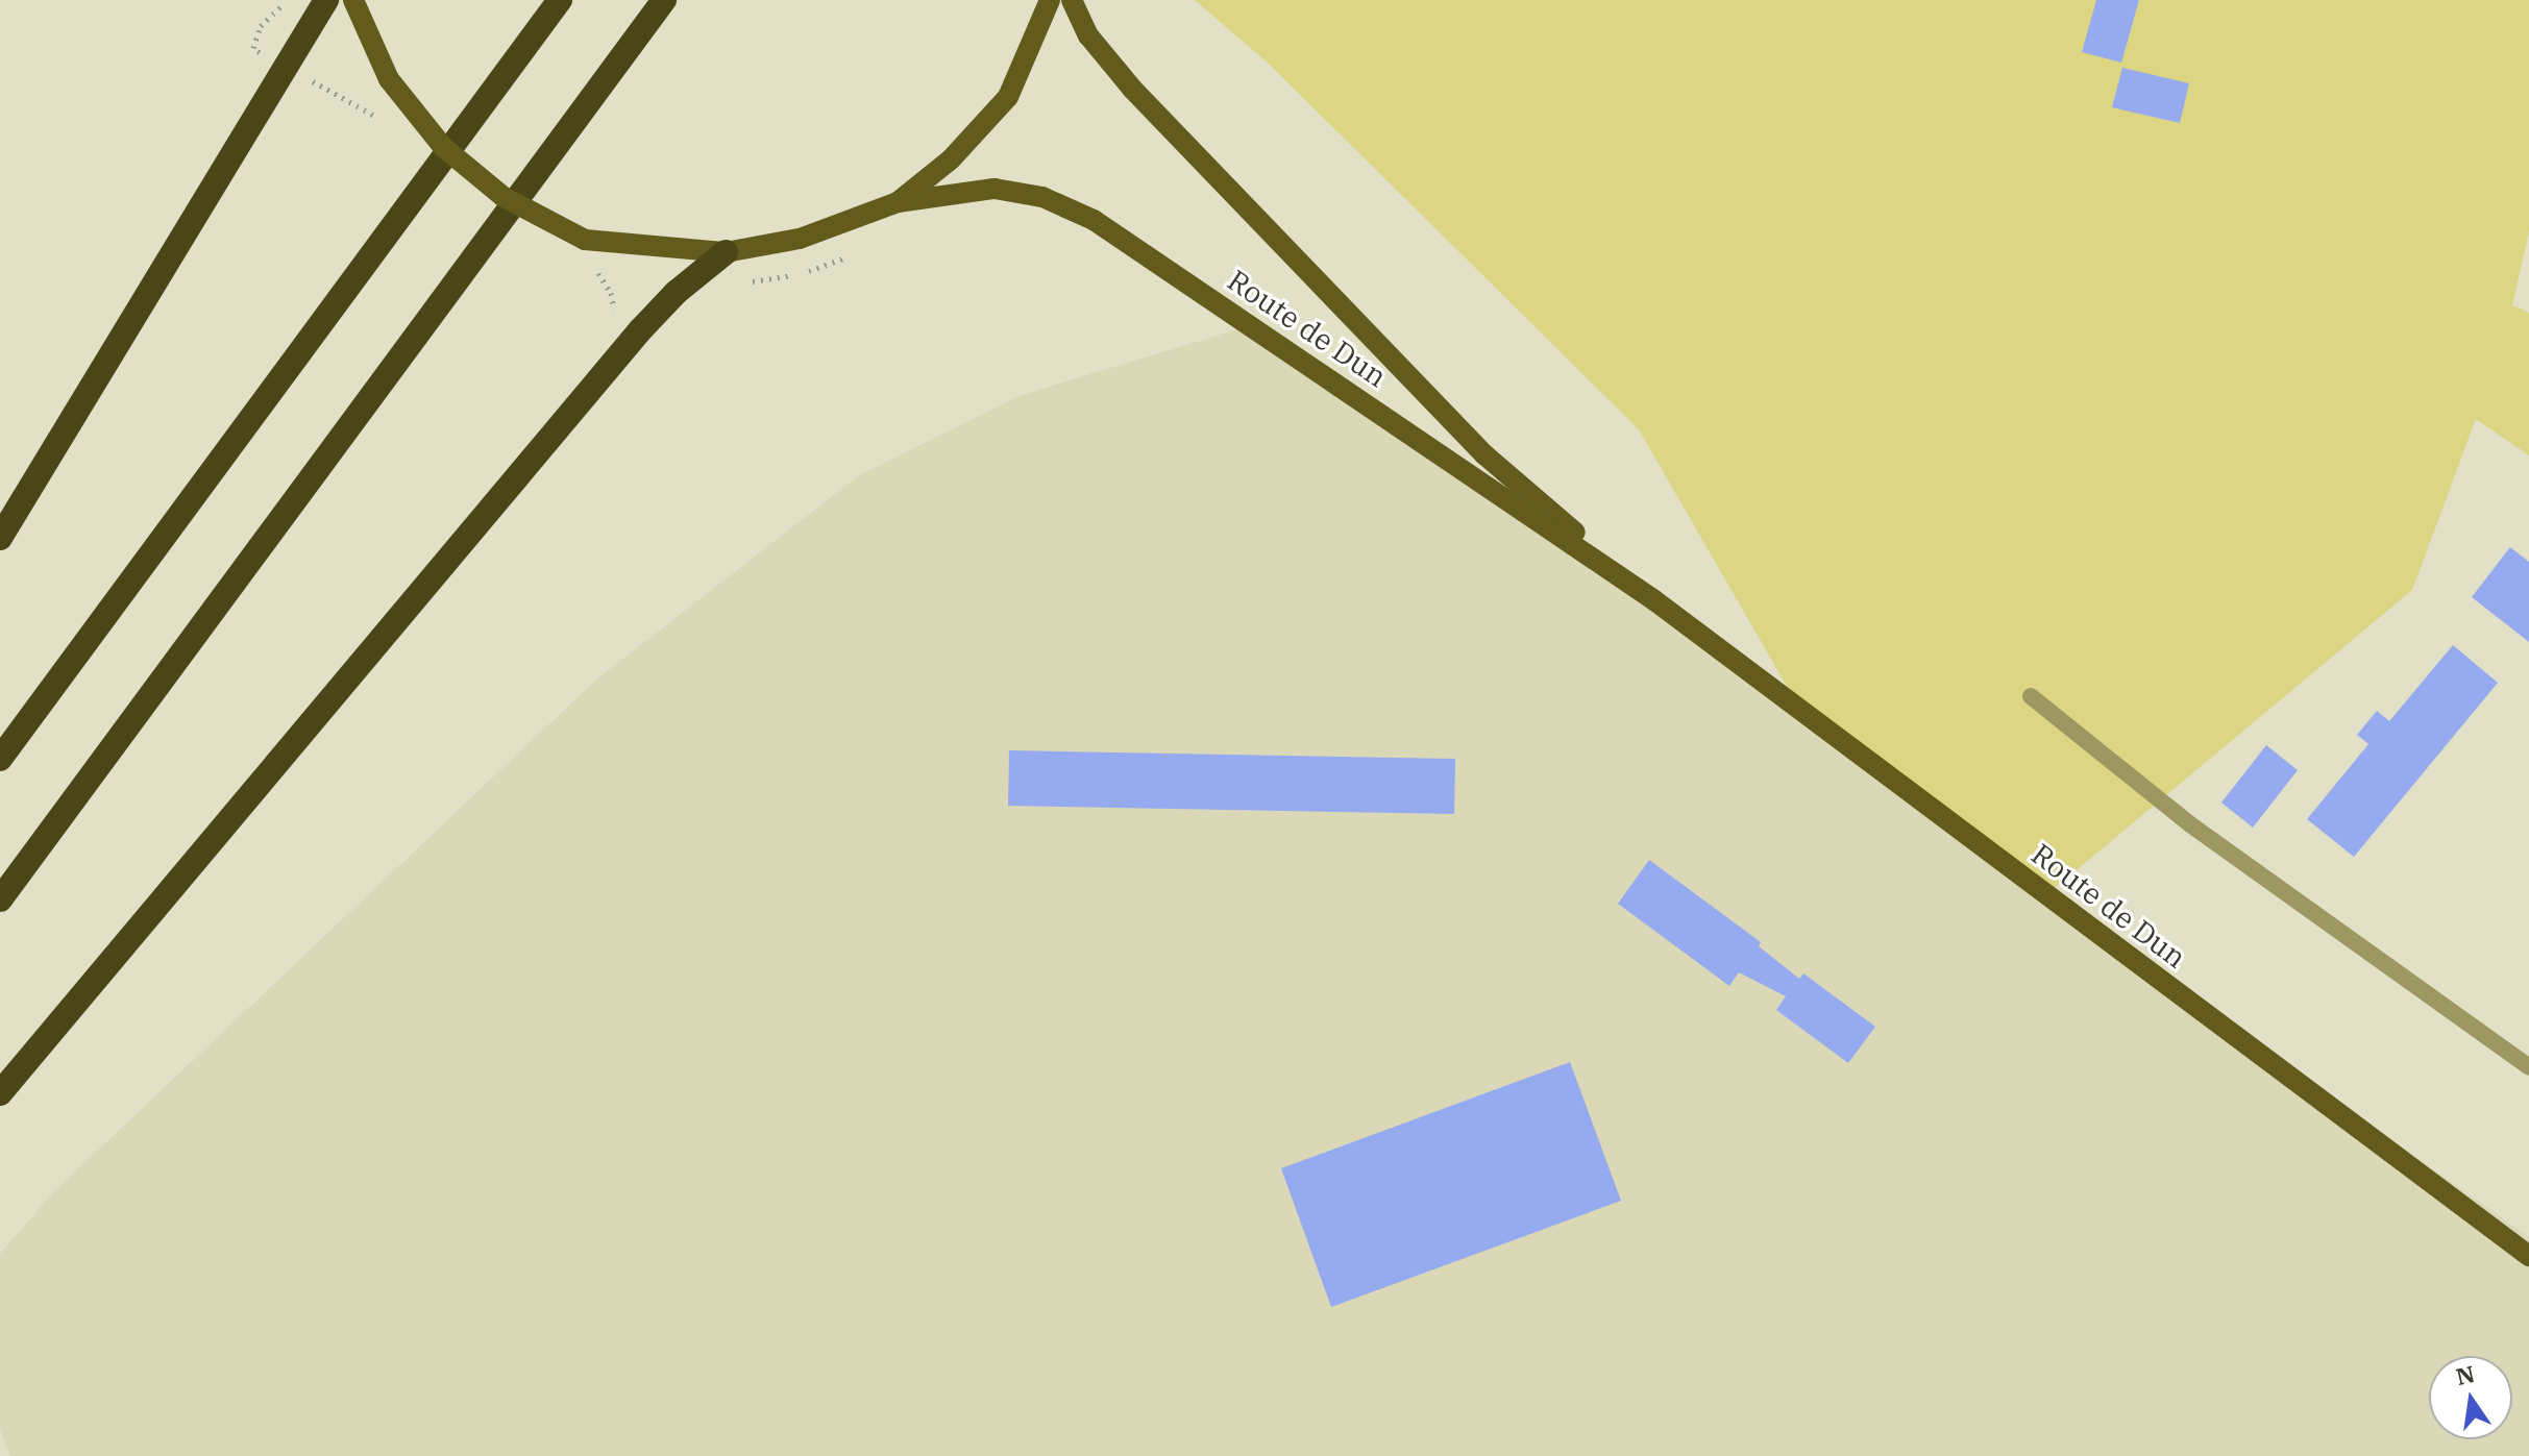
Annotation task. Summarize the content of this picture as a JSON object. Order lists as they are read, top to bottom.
{
  "streets": {
    "main road": ["Route de Dun"]
  },
  "north": "top"
}
